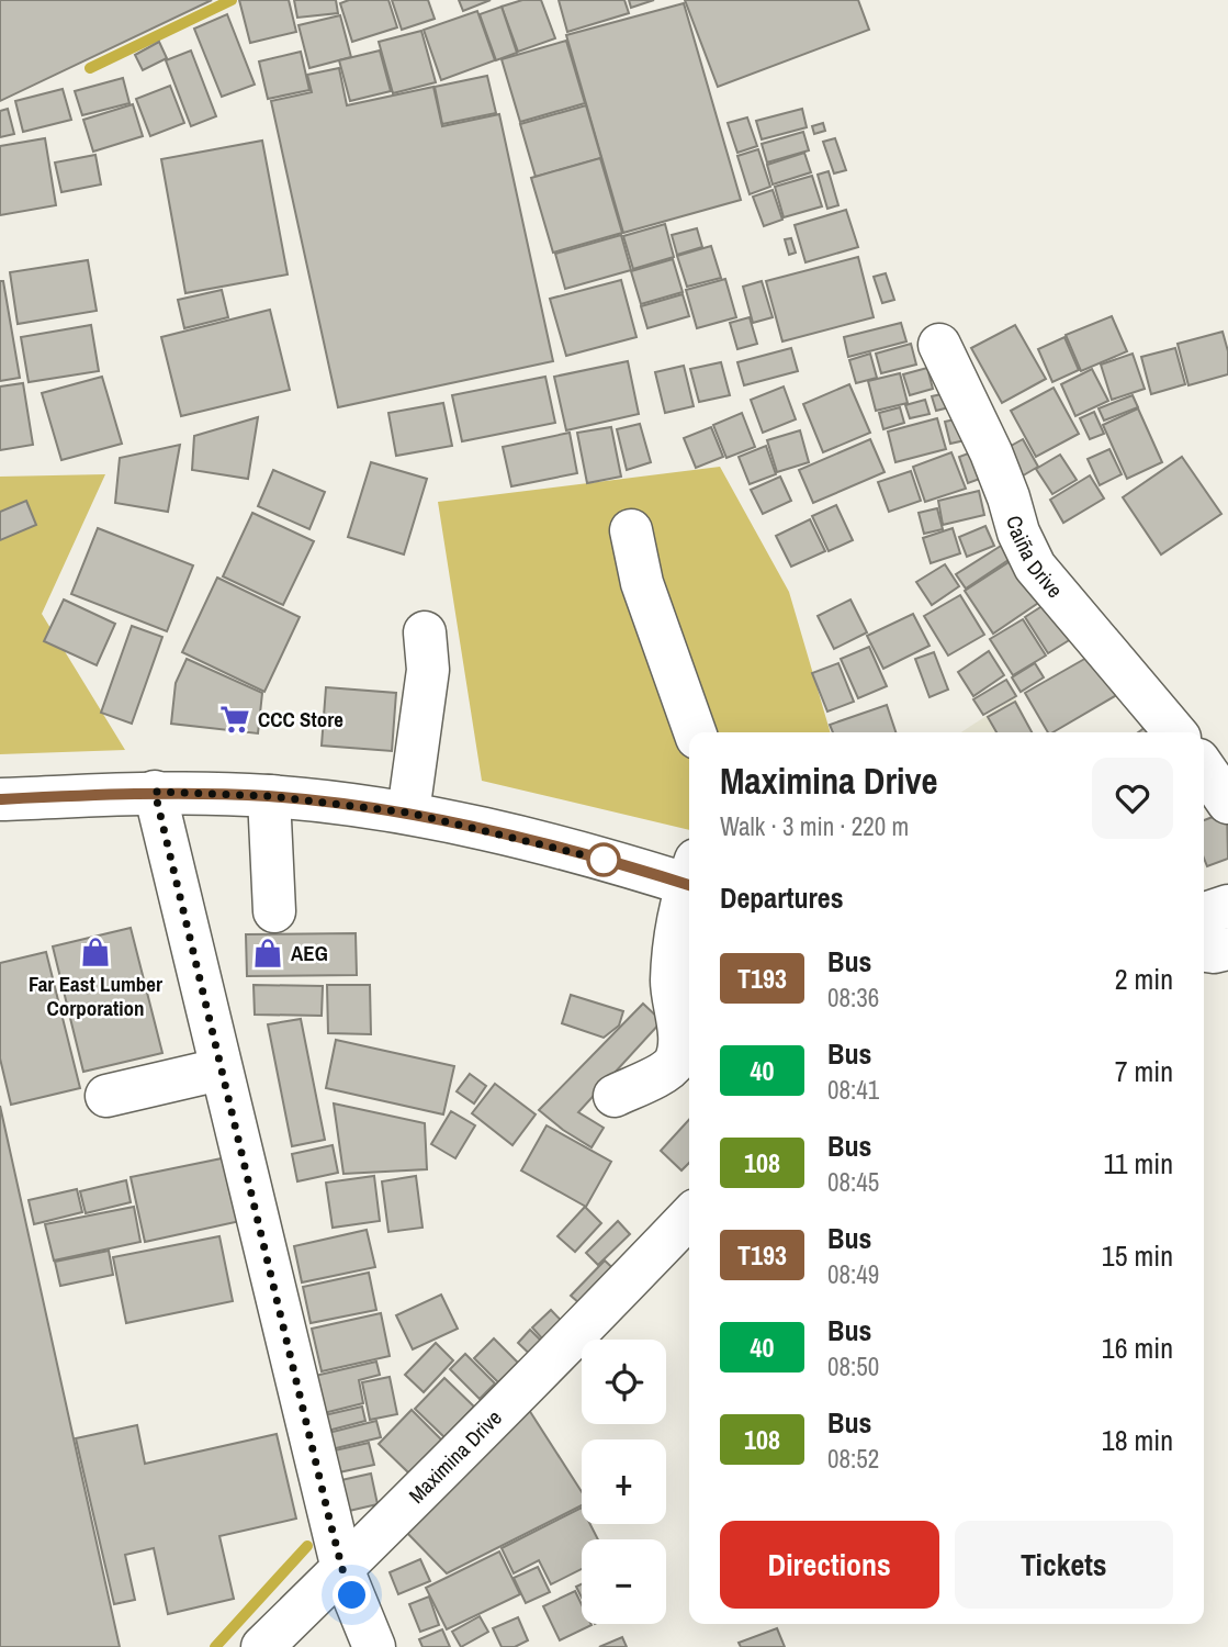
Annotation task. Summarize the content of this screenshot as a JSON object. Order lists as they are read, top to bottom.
{
  "streets": {
    "street": ["Caiña Drive", "Maximina Drive"]
  },
  "places": {
    "supermarket": ["CCC Store"],
    "shop": ["Far East Lumber Corporation", "AEG"]
  },
  "lines": ["bus line T193"],
  "page": {
    "heading": [
      ["Maximina Drive", "Walk · 3 min · 220 m"],
      "Departures"
    ],
    "list": [
      {
        "mark": "T193",
        "name": "Bus",
        "note": "08:36",
        "value": "2 min"
      },
      {
        "mark": "40",
        "name": "Bus",
        "note": "08:41",
        "value": "7 min"
      },
      {
        "mark": "108",
        "name": "Bus",
        "note": "08:45",
        "value": "11 min"
      },
      {
        "mark": "T193",
        "name": "Bus",
        "note": "08:49",
        "value": "15 min"
      },
      {
        "mark": "40",
        "name": "Bus",
        "note": "08:50",
        "value": "16 min"
      },
      {
        "mark": "108",
        "name": "Bus",
        "note": "08:52",
        "value": "18 min"
      }
    ],
    "map_buttons": ["+", "−"],
    "buttons": ["Directions", "Tickets"]
  }
}
